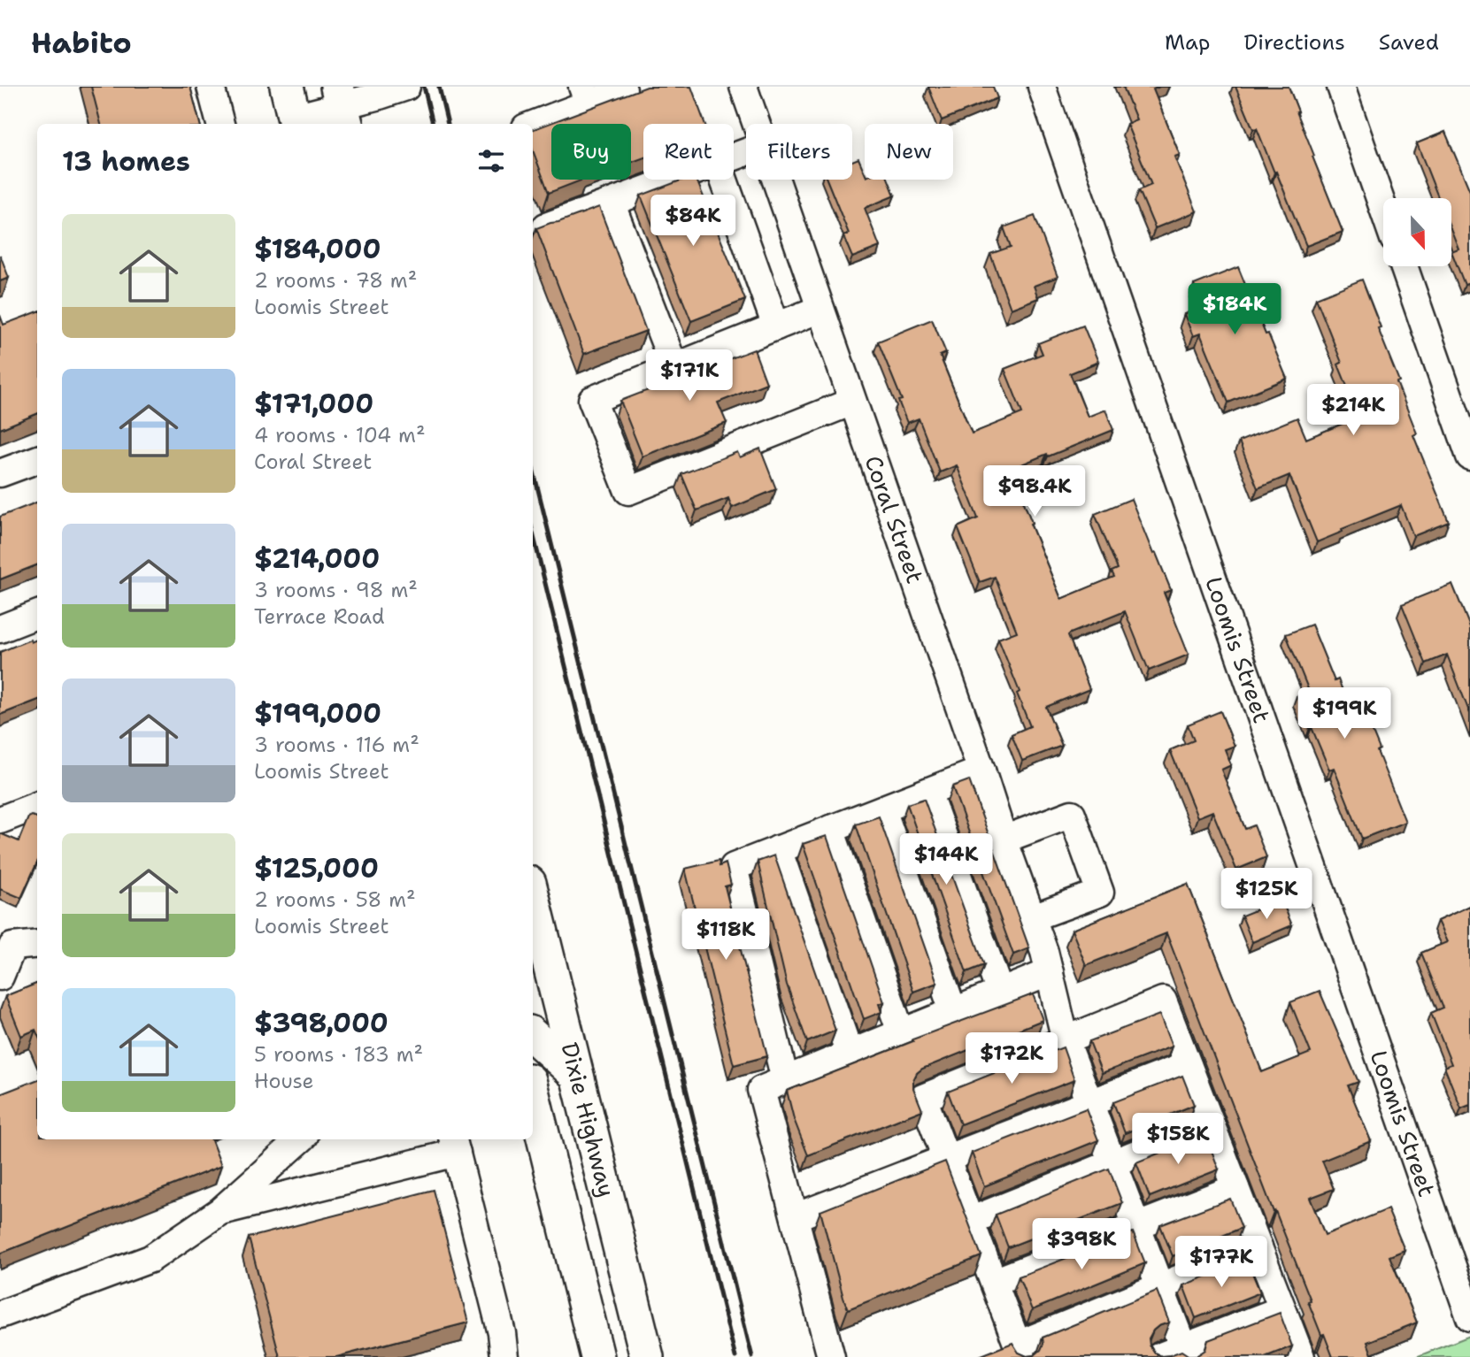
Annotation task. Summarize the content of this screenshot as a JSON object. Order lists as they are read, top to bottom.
{
  "streets": {
    "main road": ["Dixie Highway"],
    "street": ["Coral Street", "Loomis Street"]
  },
  "north": "bottom",
  "page": {
    "header": "Habito",
    "nav": ["Map", "Directions", "Saved"],
    "chip": [
      "Buy",
      "Rent",
      "Filters",
      "New"
    ],
    "heading": "13 homes",
    "price": [
      "$84K",
      "$184K",
      "$171K",
      "$214K",
      "$98.4K",
      "$199K",
      "$144K",
      "$125K",
      "$118K",
      "$172K",
      "$158K",
      "$398K",
      "$177K"
    ],
    "list": [
      {
        "name": "$184,000",
        "note": "2 rooms · 78 m² · Loomis Street"
      },
      {
        "name": "$171,000",
        "note": "4 rooms · 104 m² · Coral Street"
      },
      {
        "name": "$214,000",
        "note": "3 rooms · 98 m² · Terrace Road"
      },
      {
        "name": "$199,000",
        "note": "3 rooms · 116 m² · Loomis Street"
      },
      {
        "name": "$125,000",
        "note": "2 rooms · 58 m² · Loomis Street"
      },
      {
        "name": "$398,000",
        "note": "5 rooms · 183 m² · House"
      }
    ]
  }
}
